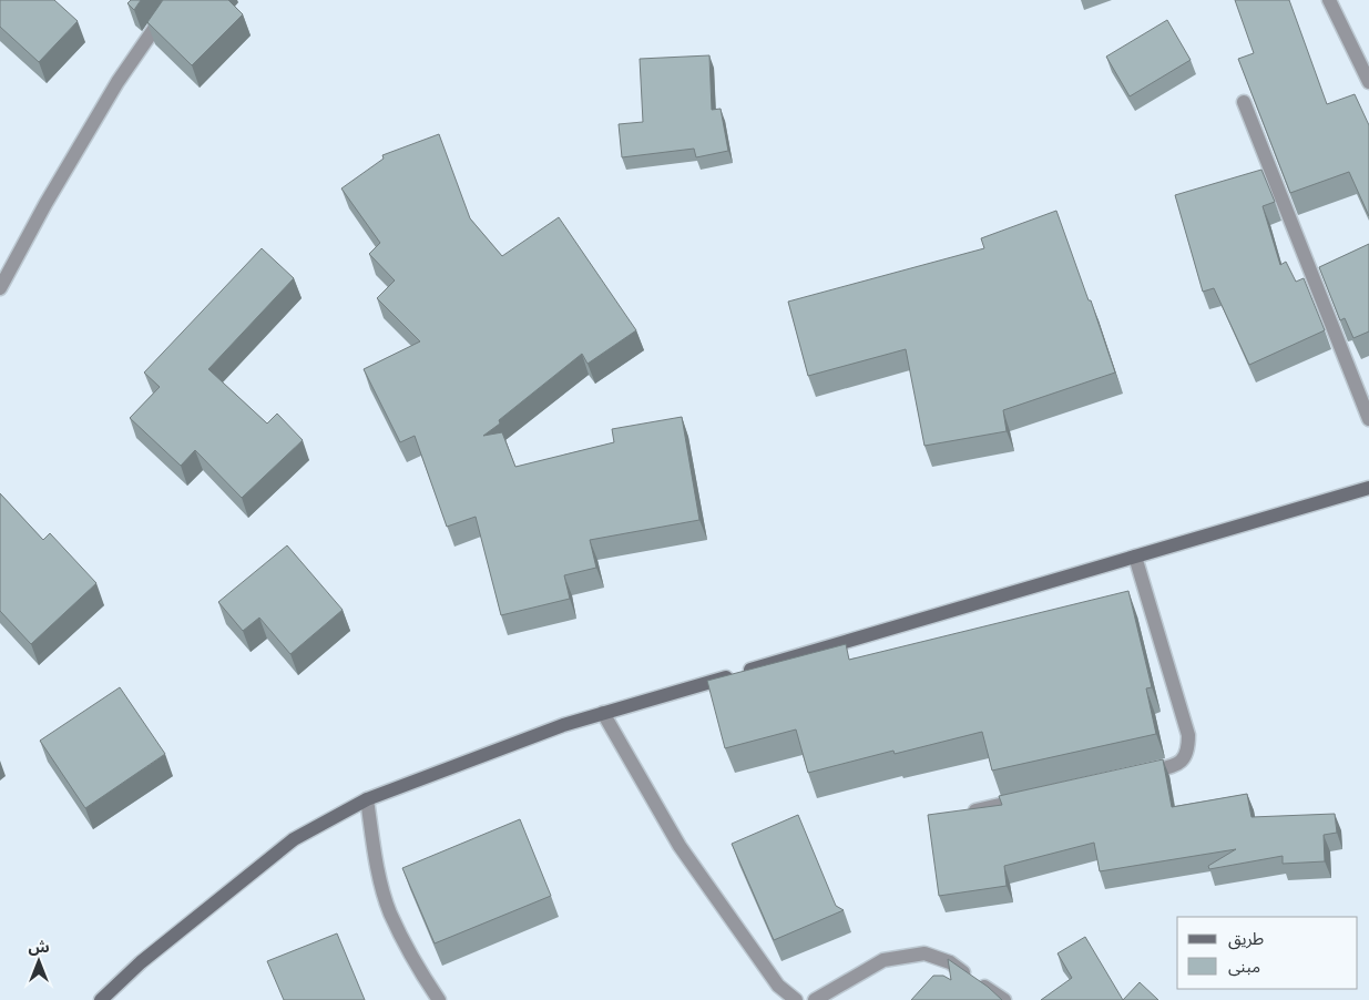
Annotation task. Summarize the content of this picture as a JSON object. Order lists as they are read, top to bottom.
{
  "legend": ["طريق", "مبنى"],
  "north": "top"
}
